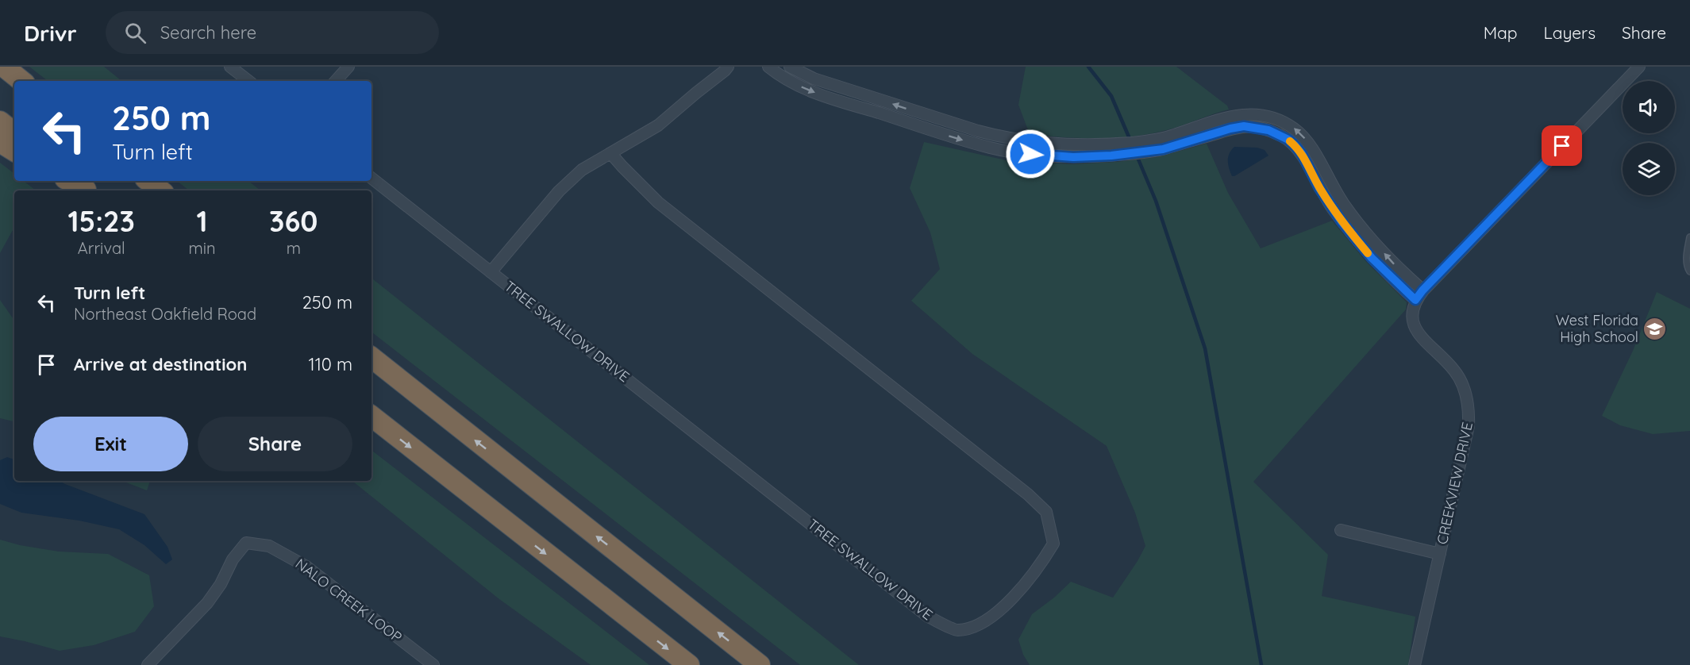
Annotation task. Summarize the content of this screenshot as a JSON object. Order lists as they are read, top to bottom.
{
  "streets": {
    "street": ["TREE SWALLOW DRIVE", "CREEKVIEW DRIVE", "NALO CREEK LOOP"]
  },
  "places": {
    "school or university": ["West Florida High School"]
  },
  "page": {
    "header": "Drivr",
    "search": "Search here",
    "nav": ["Map", "Layers", "Share"],
    "turn": ["250 m", "Turn left"],
    "eta": [
      "15:23",
      "Arrival",
      "1",
      "min",
      "360",
      "m"
    ],
    "list": [
      {
        "name": "Turn left",
        "note": "Northeast Oakfield Road",
        "value": "250 m"
      },
      {
        "name": "Arrive at destination",
        "value": "110 m"
      }
    ],
    "buttons": ["Exit", "Share"]
  }
}
